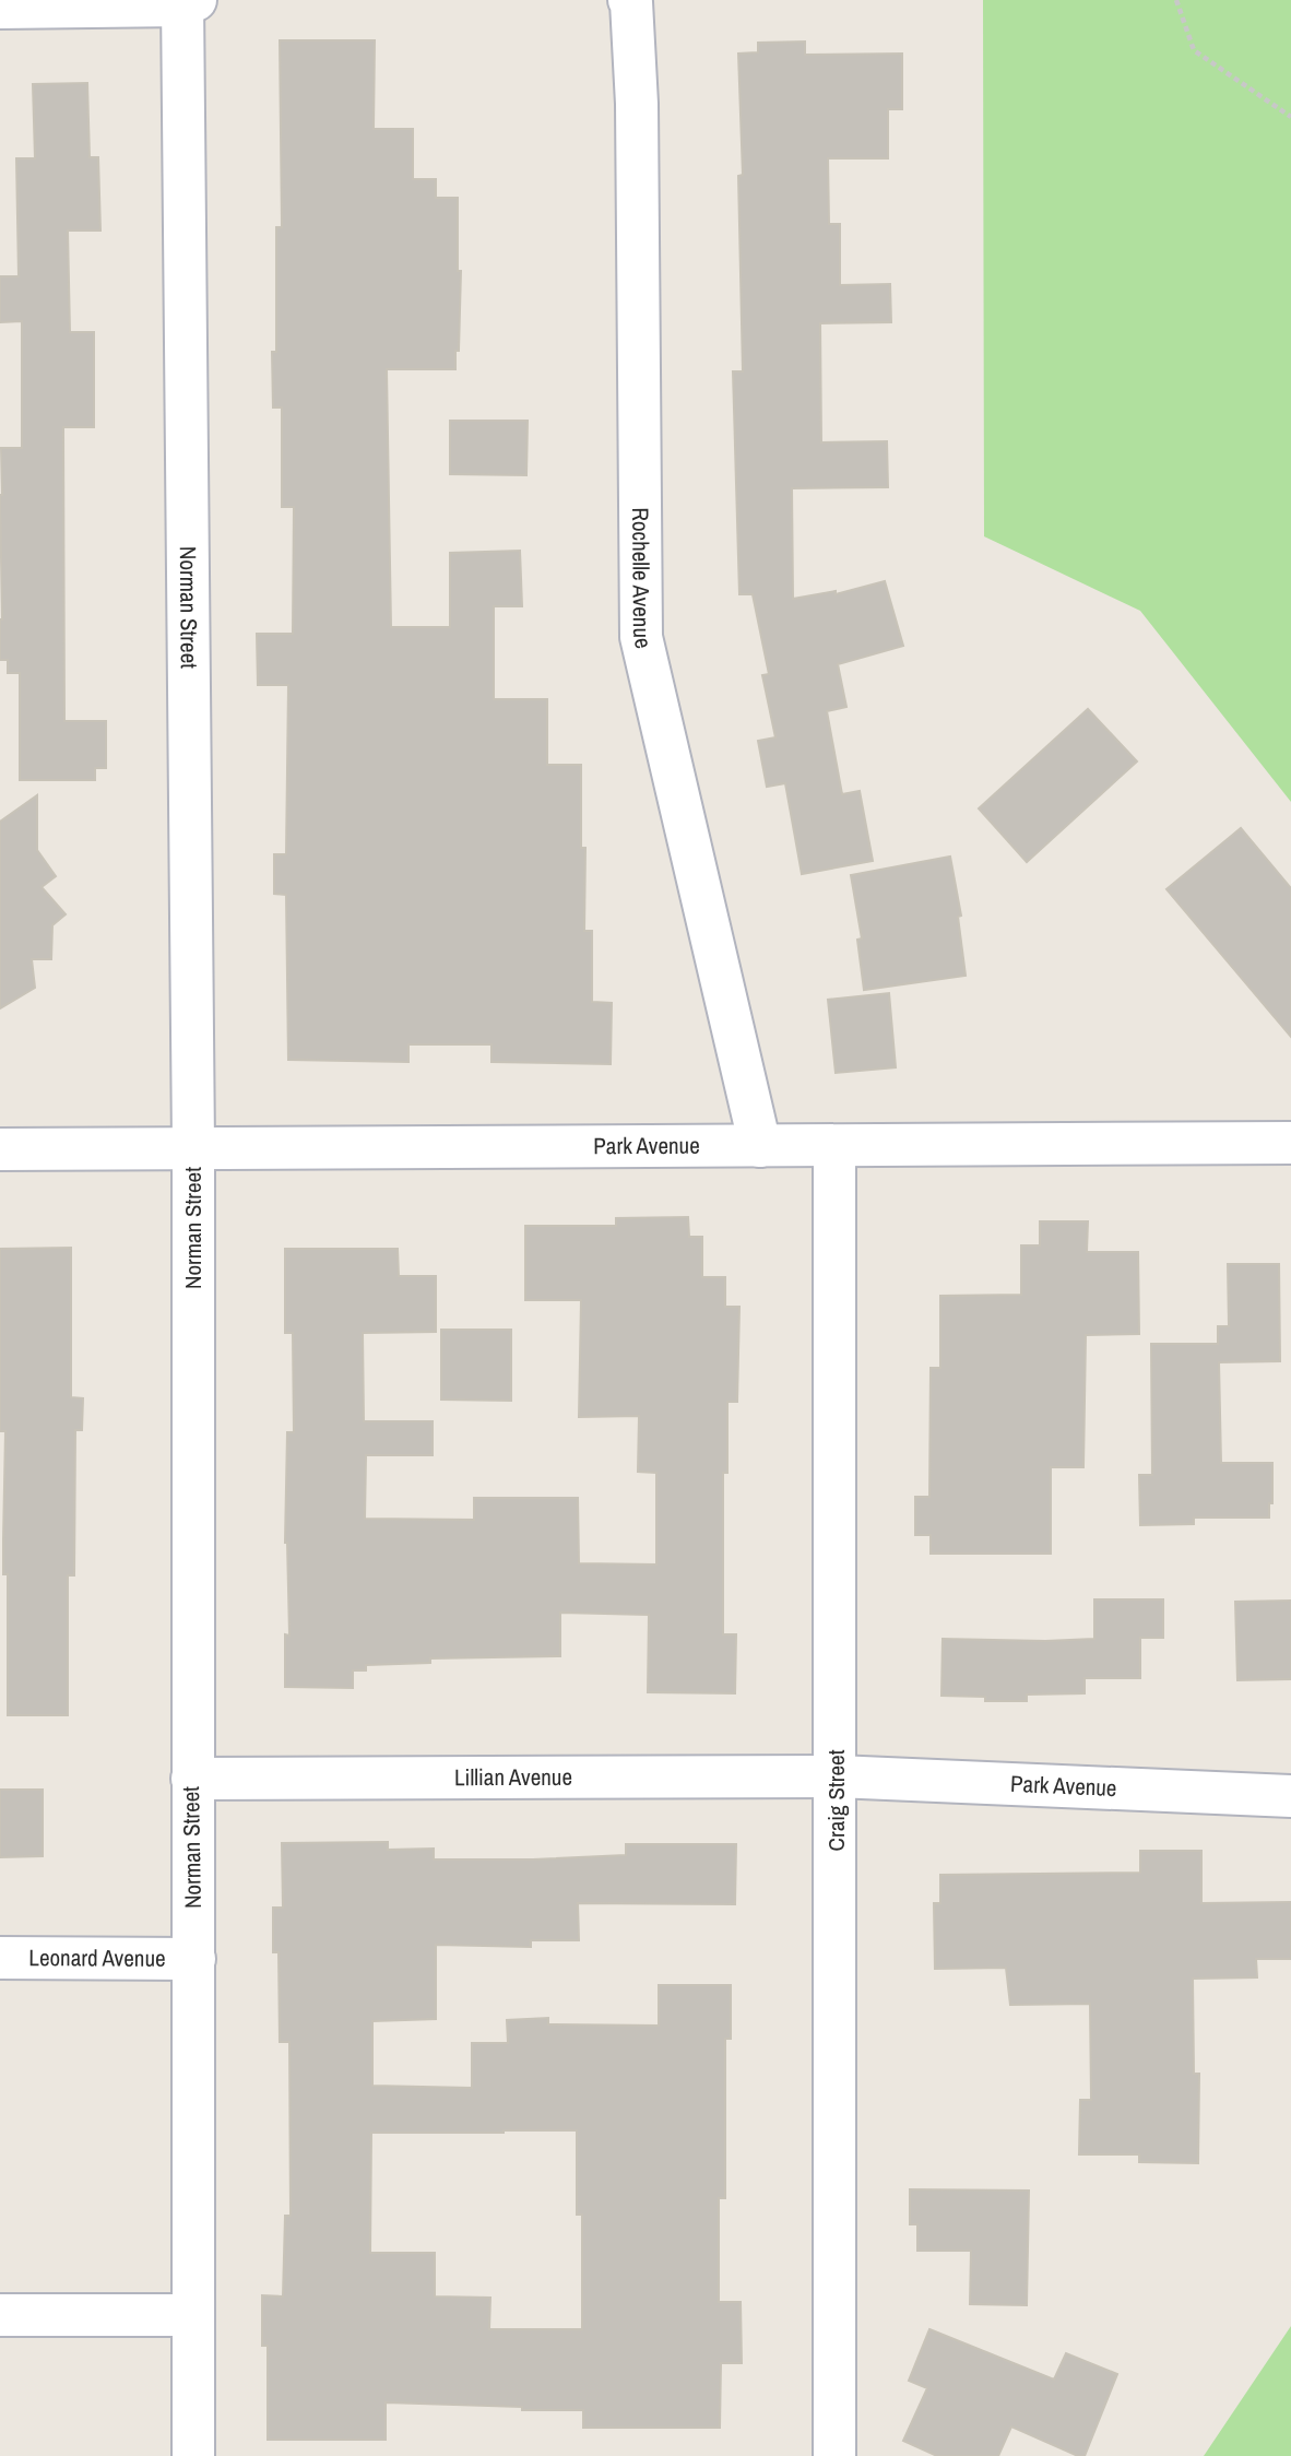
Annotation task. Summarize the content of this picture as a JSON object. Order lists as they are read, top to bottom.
{
  "streets": {
    "street": [
      "Rochelle Avenue",
      "Norman Street",
      "Park Avenue",
      "Lillian Avenue",
      "Craig Street",
      "Leonard Avenue"
    ]
  },
  "crossings": [
    ["Rochelle Avenue", "Park Avenue"],
    ["Norman Street", "Park Avenue"],
    ["Norman Street", "Lillian Avenue"],
    ["Norman Street", "Leonard Avenue"],
    ["Park Avenue", "Lillian Avenue"],
    ["Park Avenue", "Craig Street"],
    ["Lillian Avenue", "Craig Street"]
  ]
}
